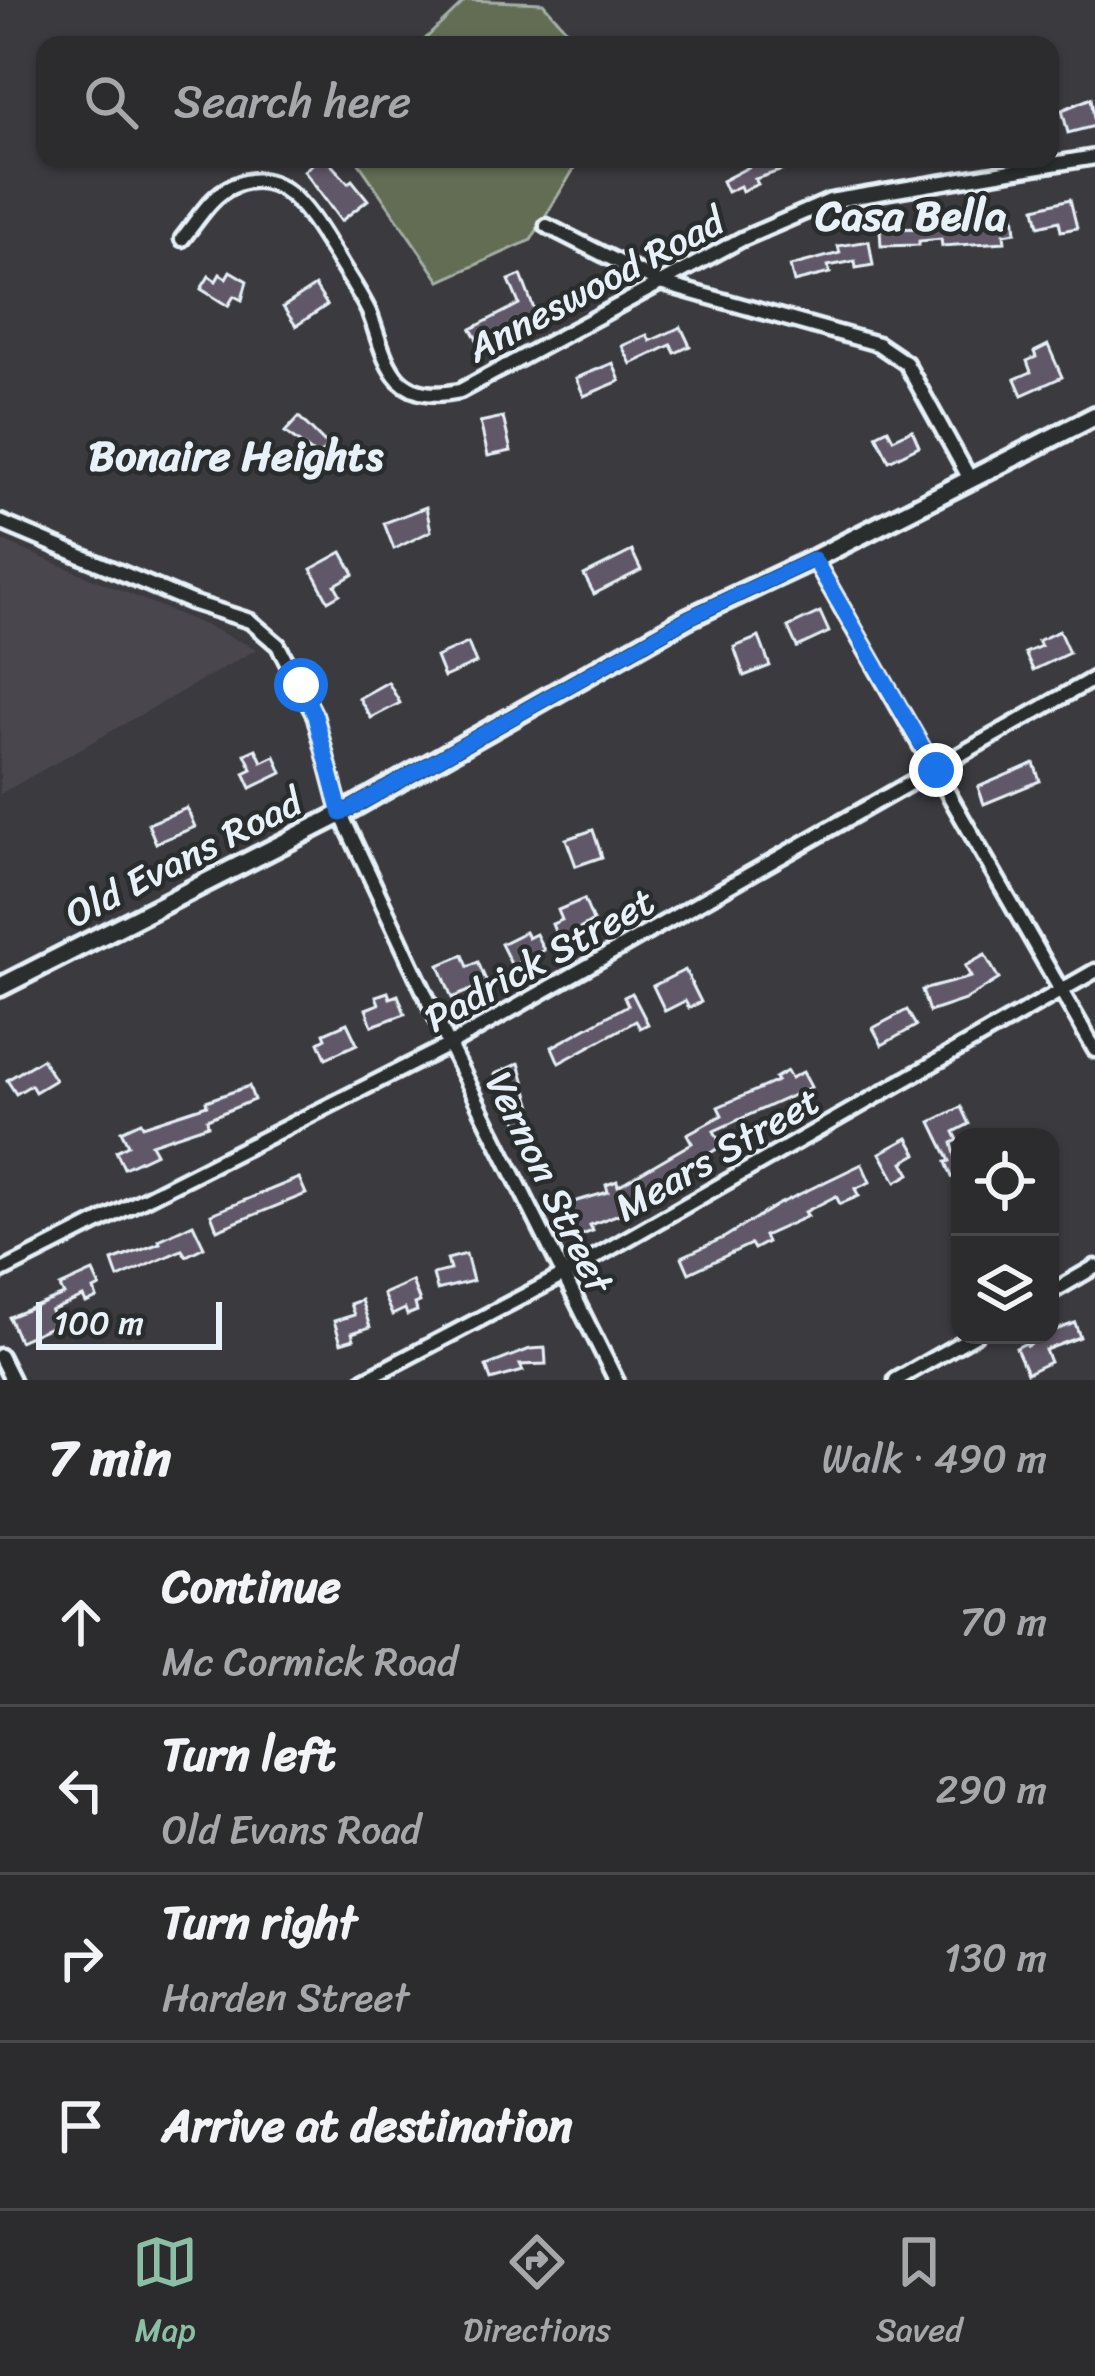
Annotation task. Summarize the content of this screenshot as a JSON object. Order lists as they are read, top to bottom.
{
  "streets": {
    "street": [
      "Anneswood Road",
      "Old Evans Road",
      "Padrick Street",
      "Mears Street",
      "Vernon Street"
    ]
  },
  "crossings": [
    ["Old Evans Road", "Vernon Street"],
    ["Padrick Street", "Vernon Street"],
    ["Mears Street", "Vernon Street"]
  ],
  "districts": ["Casa Bella", "Bonaire Heights"],
  "scale_bar": "100 m",
  "page": {
    "search": "Search here",
    "scale": "100 m",
    "heading": ["7 min", "Walk · 490 m"],
    "list": [
      ["Continue", "Mc Cormick Road", "70 m"],
      ["Turn left", "Old Evans Road", "290 m"],
      ["Turn right", "Harden Street", "130 m"],
      "Arrive at destination"
    ],
    "nav": ["Map", "Directions", "Saved"]
  }
}
